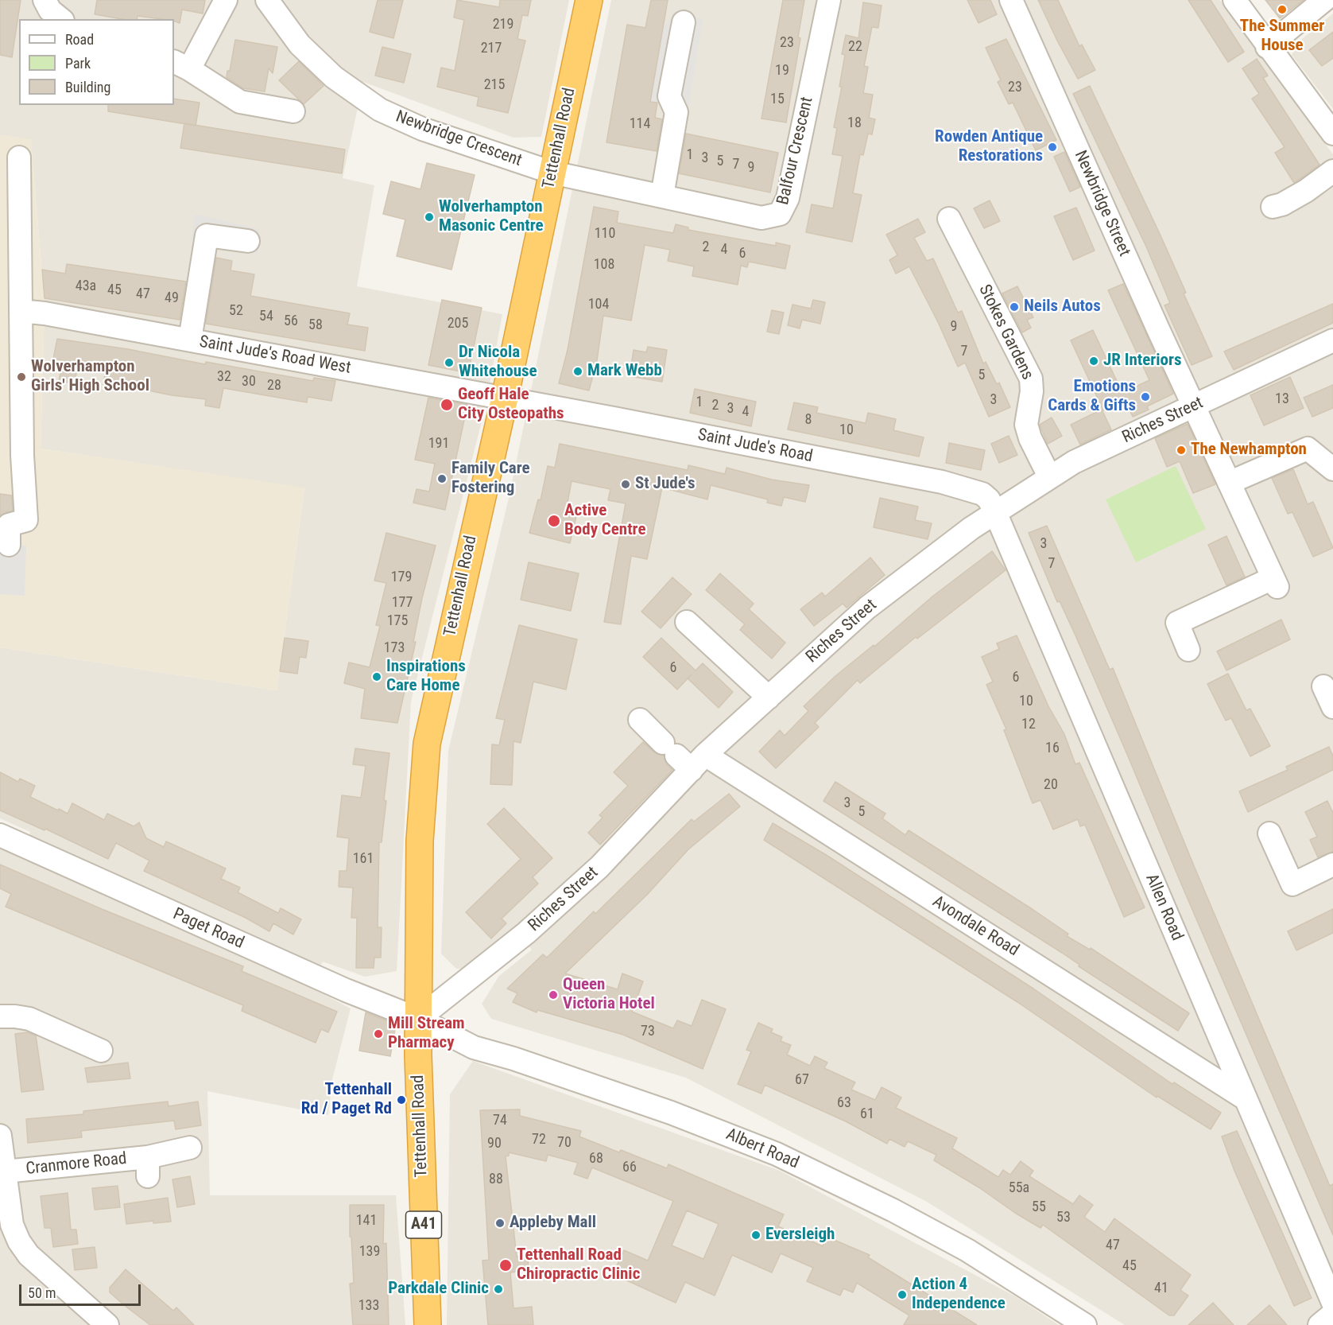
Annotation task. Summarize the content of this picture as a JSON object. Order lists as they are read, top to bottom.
{
  "streets": {
    "highway": ["Tettenhall Road", "A41"],
    "street": [
      "Newbridge Crescent",
      "Balfour Crescent",
      "Newbridge Street",
      "Stokes Gardens",
      "Saint Jude's Road West",
      "Riches Street",
      "Saint Jude's Road",
      "Allen Road",
      "Avondale Road",
      "Paget Road",
      "Albert Road",
      "Cranmore Road"
    ]
  },
  "crossings": [
    ["Tettenhall Road", "Newbridge Crescent"],
    ["Tettenhall Road", "Balfour Crescent"],
    ["Tettenhall Road", "Saint Jude's Road West"],
    ["Tettenhall Road", "Riches Street"],
    ["Tettenhall Road", "Saint Jude's Road"],
    ["Tettenhall Road", "Paget Road"],
    ["Tettenhall Road", "Albert Road"],
    ["Newbridge Crescent", "Balfour Crescent"],
    ["Newbridge Street", "Riches Street"],
    ["Stokes Gardens", "Riches Street"],
    ["Saint Jude's Road West", "Saint Jude's Road"],
    ["Riches Street", "Saint Jude's Road"],
    ["Riches Street", "Allen Road"],
    ["Riches Street", "Avondale Road"],
    ["Riches Street", "Paget Road"],
    ["Riches Street", "Albert Road"],
    ["Saint Jude's Road", "Allen Road"],
    ["Allen Road", "Avondale Road"],
    ["Paget Road", "Albert Road"]
  ],
  "places": [
    "The Summer House",
    "Rowden Antique Restorations",
    "Wolverhampton Masonic Centre",
    "Neils Autos",
    "JR Interiors",
    "Dr Nicola Whitehouse",
    "Mark Webb",
    "Wolverhampton Girls' High School",
    "Emotions Cards & Gifts",
    "Geoff Hale City Osteopaths",
    "The Newhampton",
    "Family Care Fostering",
    "St Jude's",
    "Active Body Centre",
    "Inspirations Care Home",
    "Queen Victoria Hotel",
    "Mill Stream Pharmacy",
    "Tettenhall Rd / Paget Rd",
    "Appleby Mall",
    "Eversleigh",
    "Tettenhall Road Chiropractic Clinic",
    "Parkdale Clinic",
    "Action 4 Independence"
  ],
  "house_numbers": [
    "219",
    "23",
    "22",
    "217",
    "19",
    "215",
    "23",
    "15",
    "18",
    "114",
    "1",
    "3",
    "5",
    "7",
    "9",
    "110",
    "2",
    "4",
    "6",
    "108",
    "43a",
    "45",
    "47",
    "49",
    "104",
    "52",
    "54",
    "56",
    "205",
    "58",
    "9",
    "7",
    "5",
    "32",
    "30",
    "28",
    "13",
    "3",
    "1",
    "2",
    "3",
    "4",
    "8",
    "10",
    "191",
    "3",
    "7",
    "179",
    "177",
    "175",
    "173",
    "6",
    "6",
    "10",
    "12",
    "16",
    "20",
    "3",
    "5",
    "161",
    "73",
    "67",
    "63",
    "61",
    "74",
    "72",
    "70",
    "90",
    "68",
    "66",
    "88",
    "55a",
    "55",
    "53",
    "141",
    "47",
    "139",
    "45",
    "41",
    "133"
  ],
  "legend": ["Road", "Park", "Building"],
  "scale_bar": "50 m"
}
